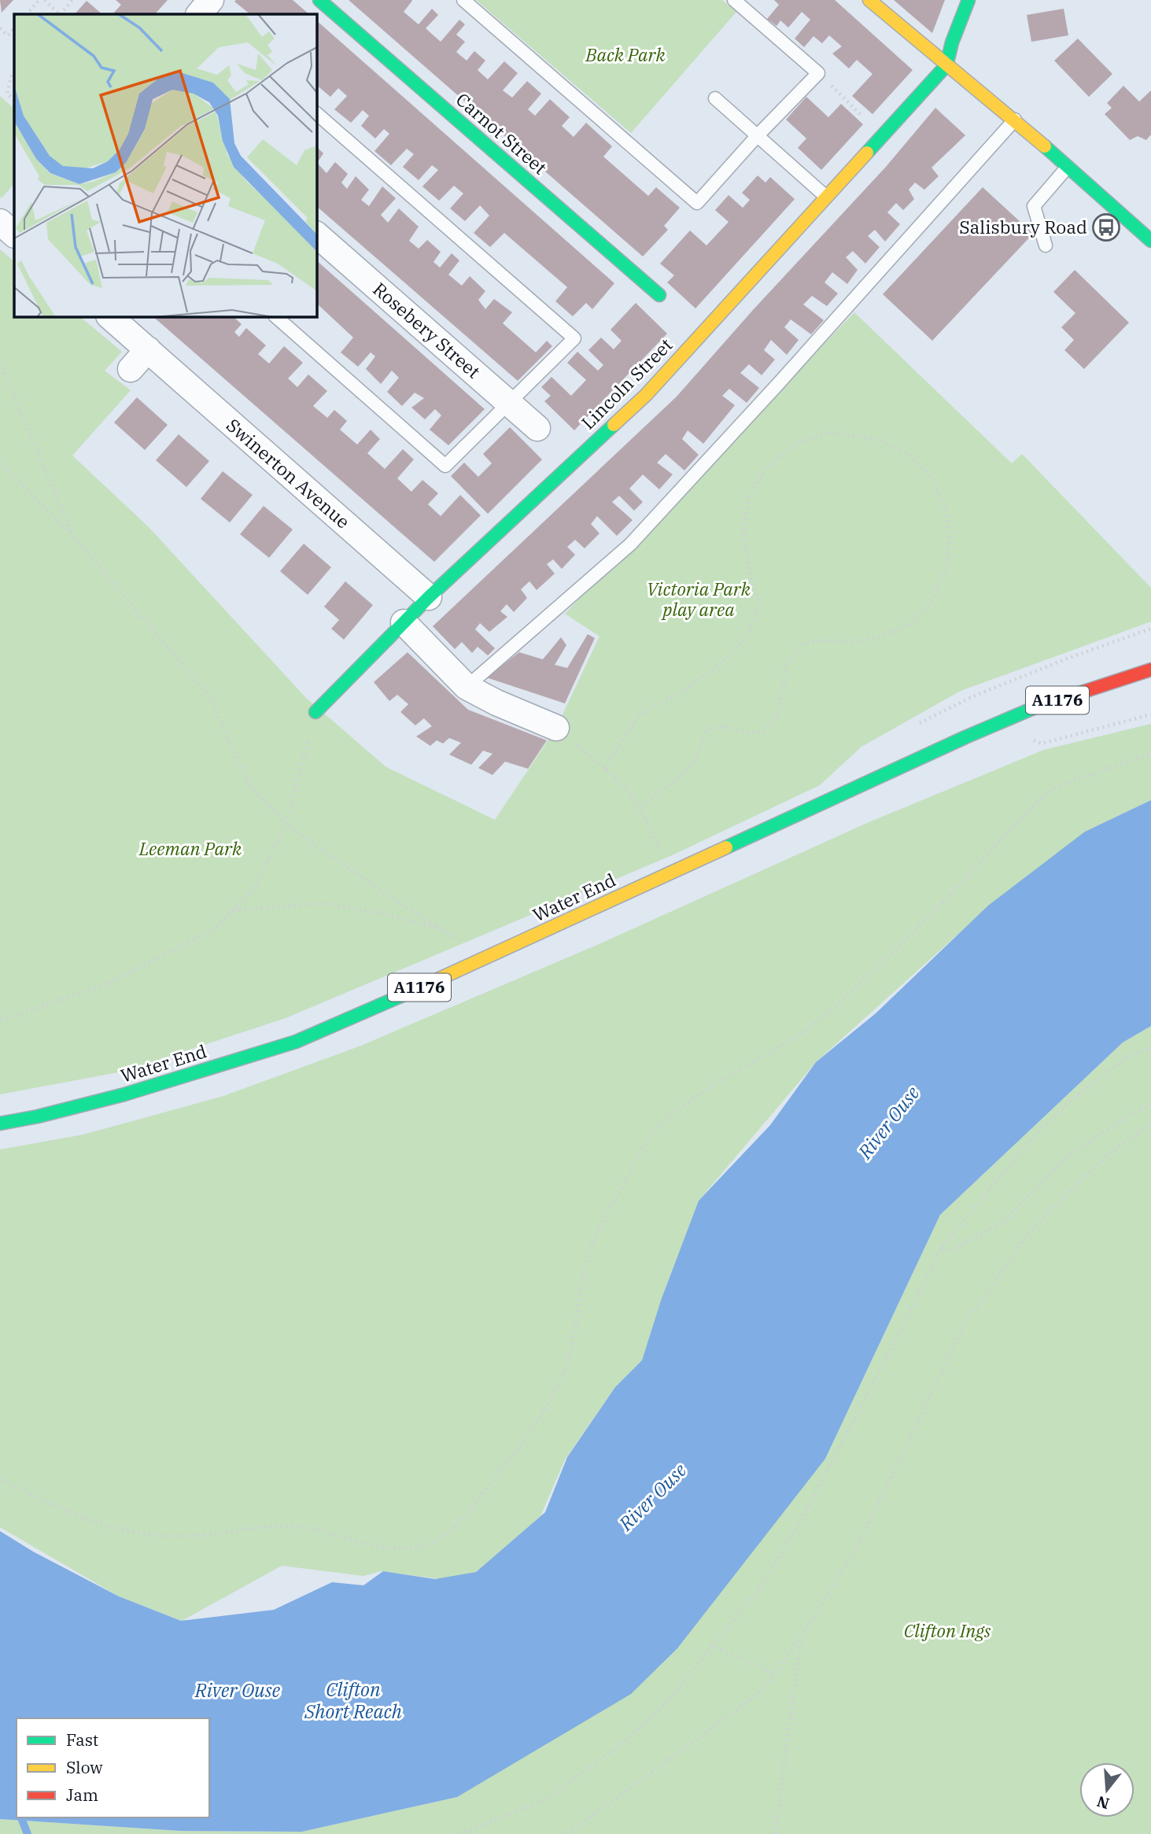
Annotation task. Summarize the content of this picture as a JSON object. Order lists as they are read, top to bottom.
{
  "streets": {
    "street": [
      "Carnot Street",
      "Rosebery Street",
      "Lincoln Street",
      "Swinerton Avenue",
      "A1176",
      "Water End"
    ]
  },
  "crossings": [
    ["Lincoln Street", "Swinerton Avenue"]
  ],
  "water": ["River Ouse", "Clifton Short Reach"],
  "parks": [
    "Back Park",
    "Victoria Park play area",
    "Leeman Park",
    "Clifton Ings"
  ],
  "places": {
    "bus stop": ["Salisbury Road"]
  },
  "legend": ["Fast", "Slow", "Jam"],
  "north": "bottom"
}
